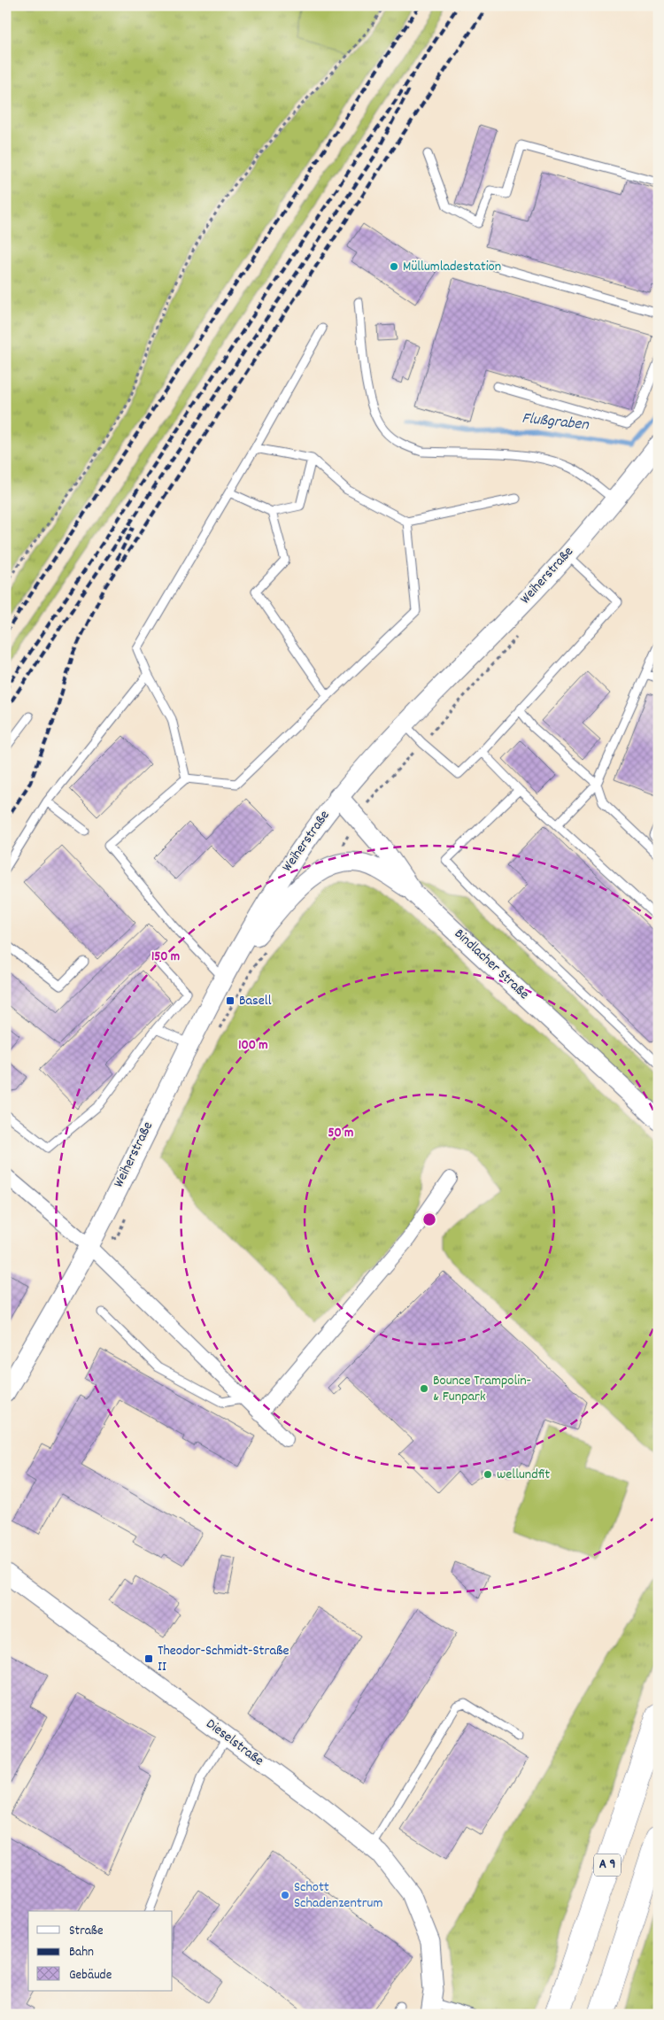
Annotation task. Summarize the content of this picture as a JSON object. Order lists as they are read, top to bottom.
{
  "streets": {
    "highway": ["A 9"],
    "street": ["Weiherstraße", "Bindlacher Straße", "Dieselstraße"]
  },
  "crossings": [
    ["Weiherstraße", "Bindlacher Straße"]
  ],
  "water": ["Flußgraben"],
  "places": {
    "other": [
      "Müllumladestation",
      "Bounce Trampolin- & Funpark",
      "wellundfit",
      "Schott Schadenzentrum"
    ],
    "transit": ["Basell", "Theodor-Schmidt-Straße II"]
  },
  "legend": ["Straße", "Bahn", "Gebäude"],
  "rings": ["150 m", "100 m", "50 m"]
}
